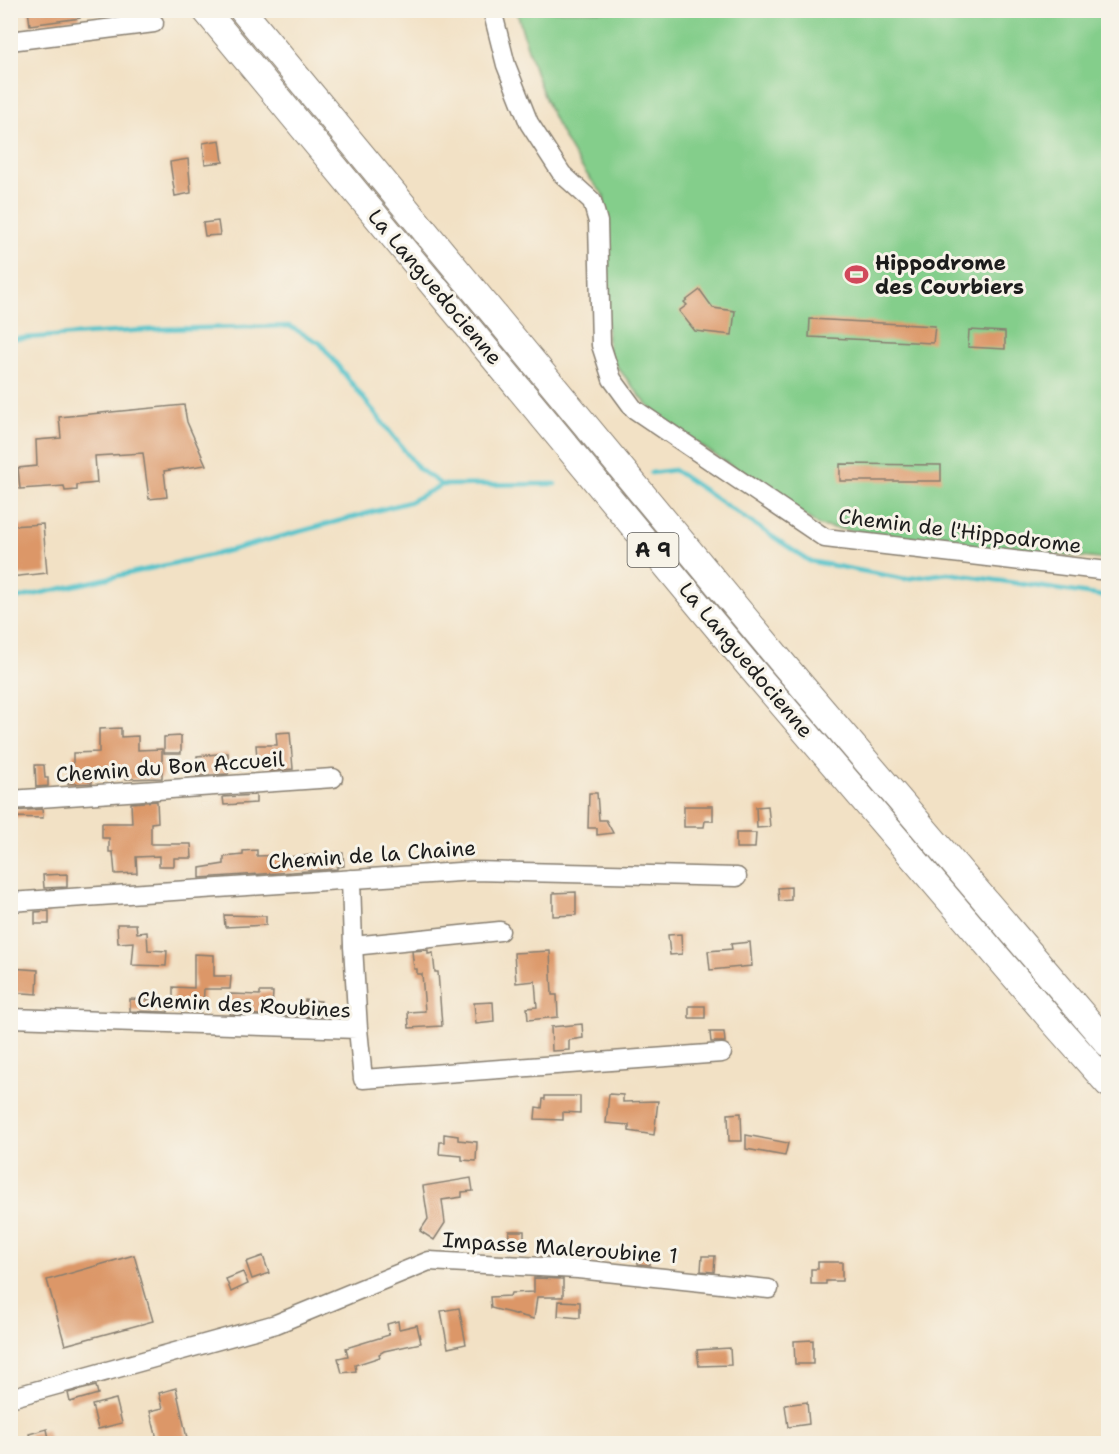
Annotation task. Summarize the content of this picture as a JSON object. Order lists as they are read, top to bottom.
{
  "streets": {
    "highway": ["La Languedocienne", "A 9"],
    "street": [
      "Chemin de l'Hippodrome",
      "Chemin du Bon Accueil",
      "Chemin de la Chaine",
      "Chemin des Roubines",
      "Impasse Maleroubine 1"
    ]
  },
  "places": {
    "sports": ["Hippodrome des Courbiers"]
  }
}
